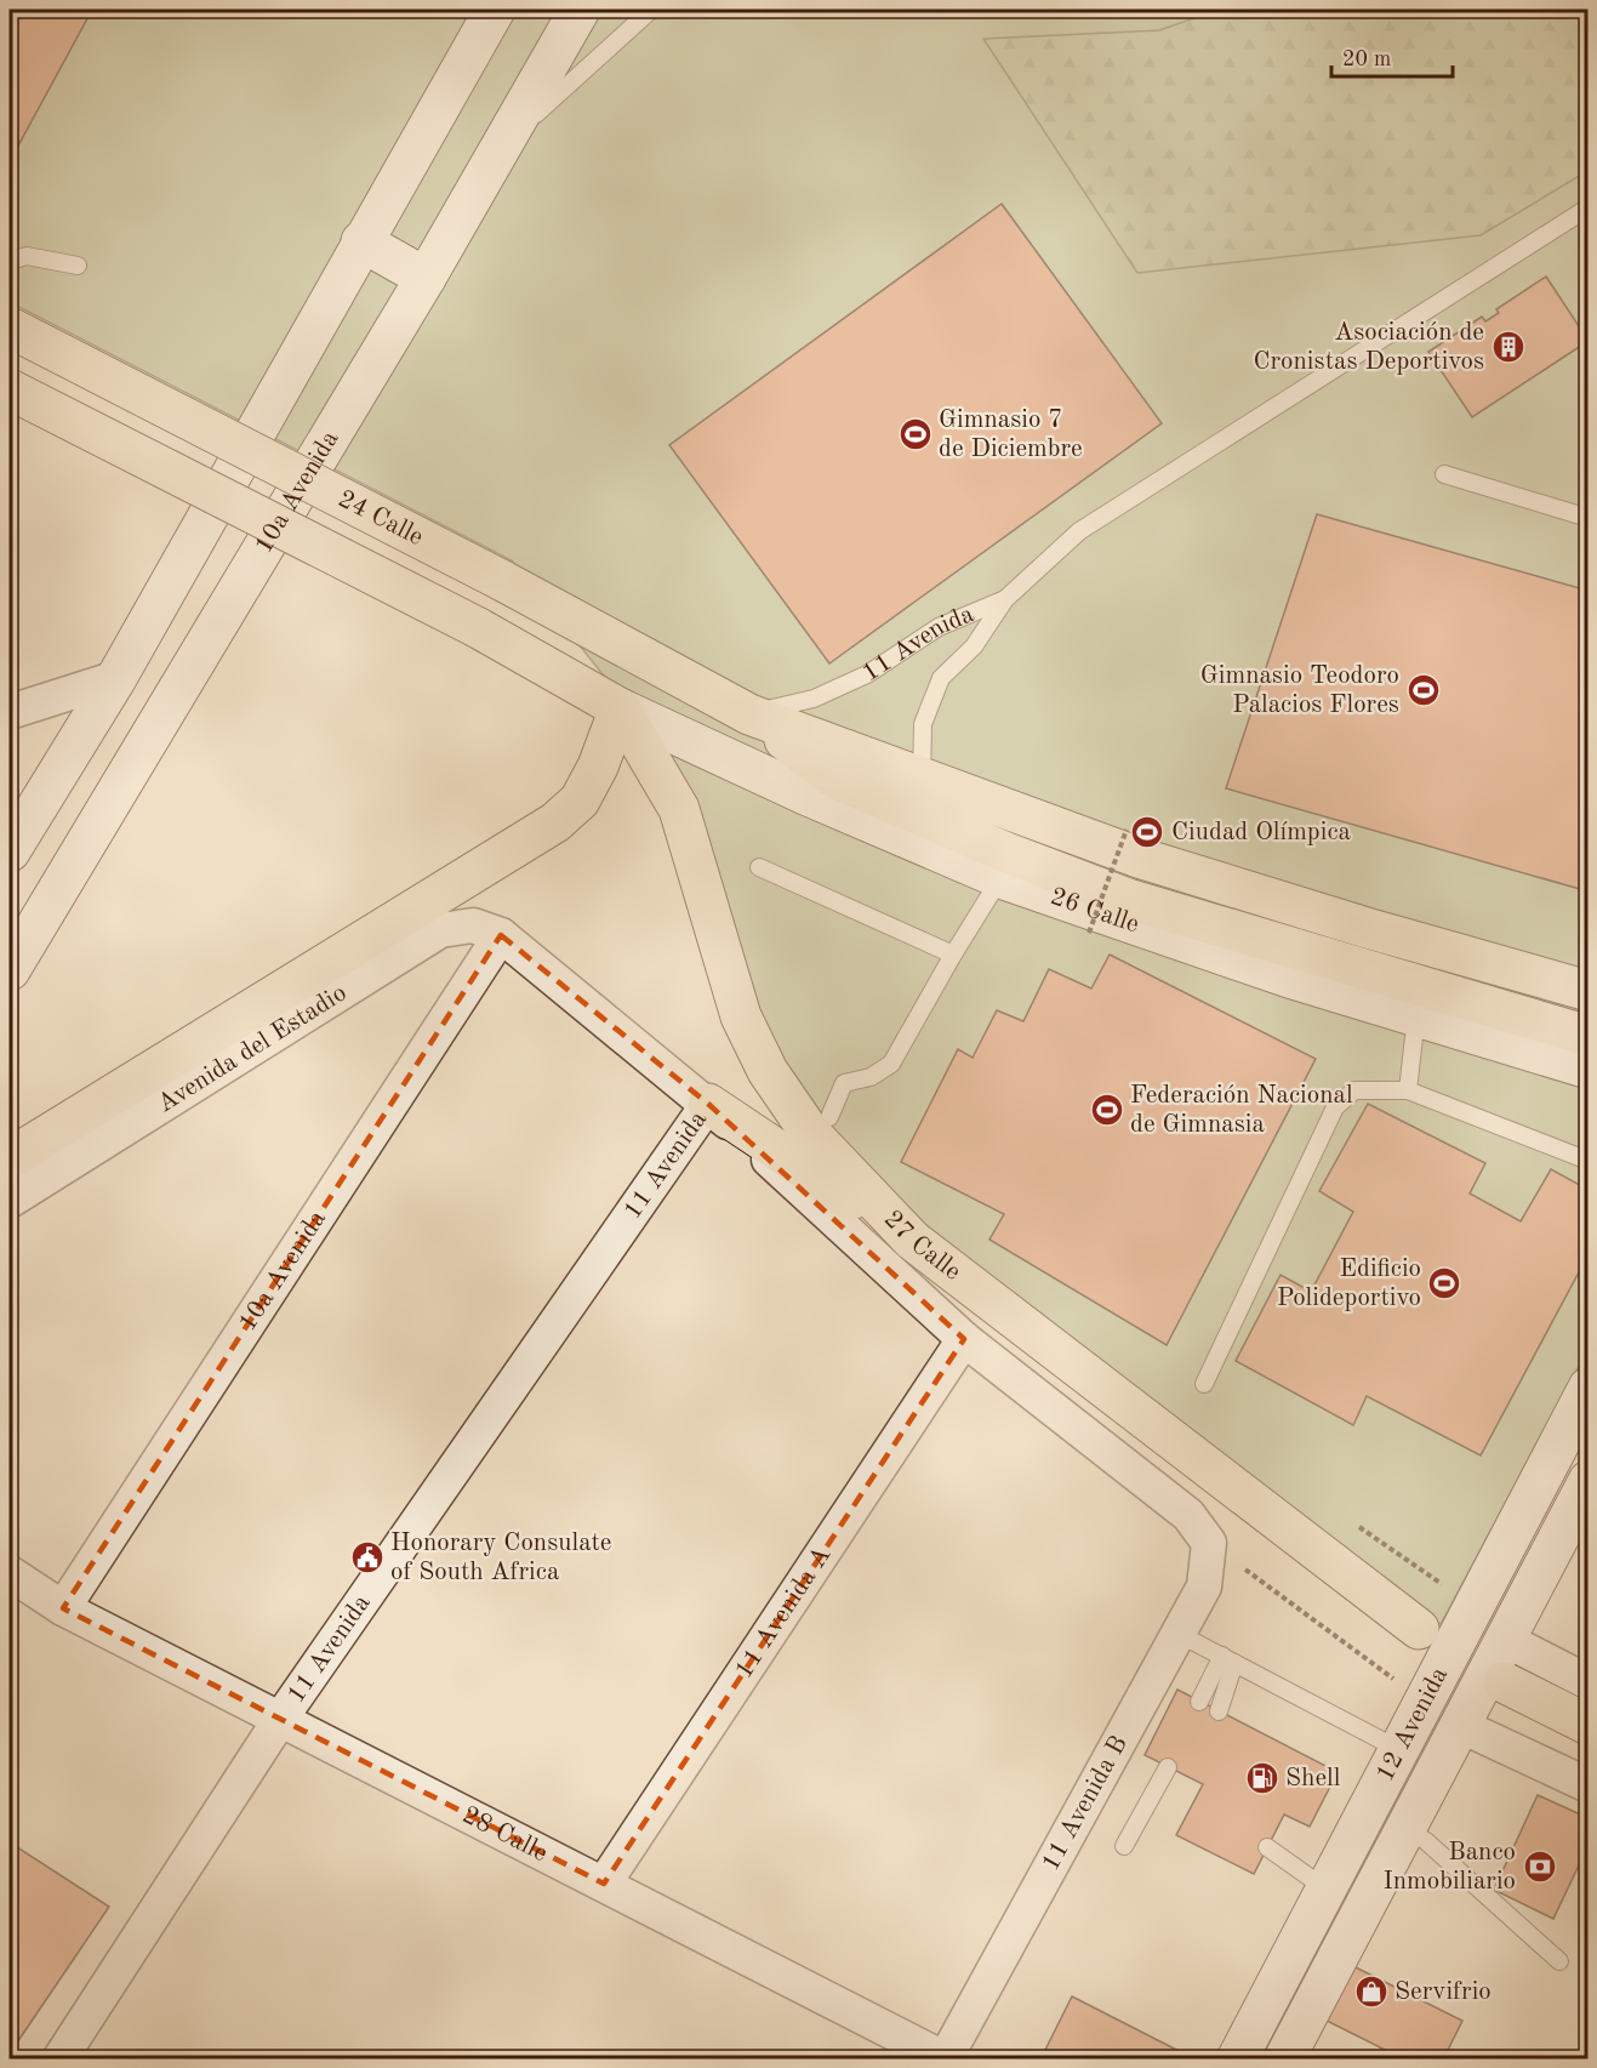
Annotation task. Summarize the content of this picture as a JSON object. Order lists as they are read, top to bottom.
{
  "streets": {
    "main road": [
      "10a Avenida",
      "24 Calle",
      "26 Calle",
      "27 Calle",
      "12 Avenida"
    ],
    "street": [
      "11 Avenida",
      "Avenida del Estadio",
      "11 Avenida A",
      "11 Avenida B",
      "28 Calle"
    ]
  },
  "crossings": [
    ["10a Avenida", "Avenida del Estadio"],
    ["10a Avenida", "27 Calle"],
    ["10a Avenida", "28 Calle"],
    ["24 Calle", "11 Avenida"],
    ["11 Avenida", "27 Calle"],
    ["11 Avenida", "28 Calle"],
    ["26 Calle", "27 Calle"],
    ["Avenida del Estadio", "27 Calle"],
    ["27 Calle", "11 Avenida A"],
    ["27 Calle", "11 Avenida B"],
    ["11 Avenida A", "28 Calle"],
    ["11 Avenida B", "28 Calle"]
  ],
  "places": {
    "building": ["Asociación de Cronistas Deportivos"],
    "sports": [
      "Gimnasio 7 de Diciembre",
      "Gimnasio Teodoro Palacios Flores",
      "Ciudad Olímpica",
      "Federación Nacional de Gimnasia",
      "Edificio Polideportivo"
    ],
    "public building": ["Honorary Consulate of South Africa"],
    "fuel station": ["Shell"],
    "bank": ["Banco Inmobiliario"],
    "shop": ["Servifrio"]
  },
  "scale_bar": "20 m"
}
